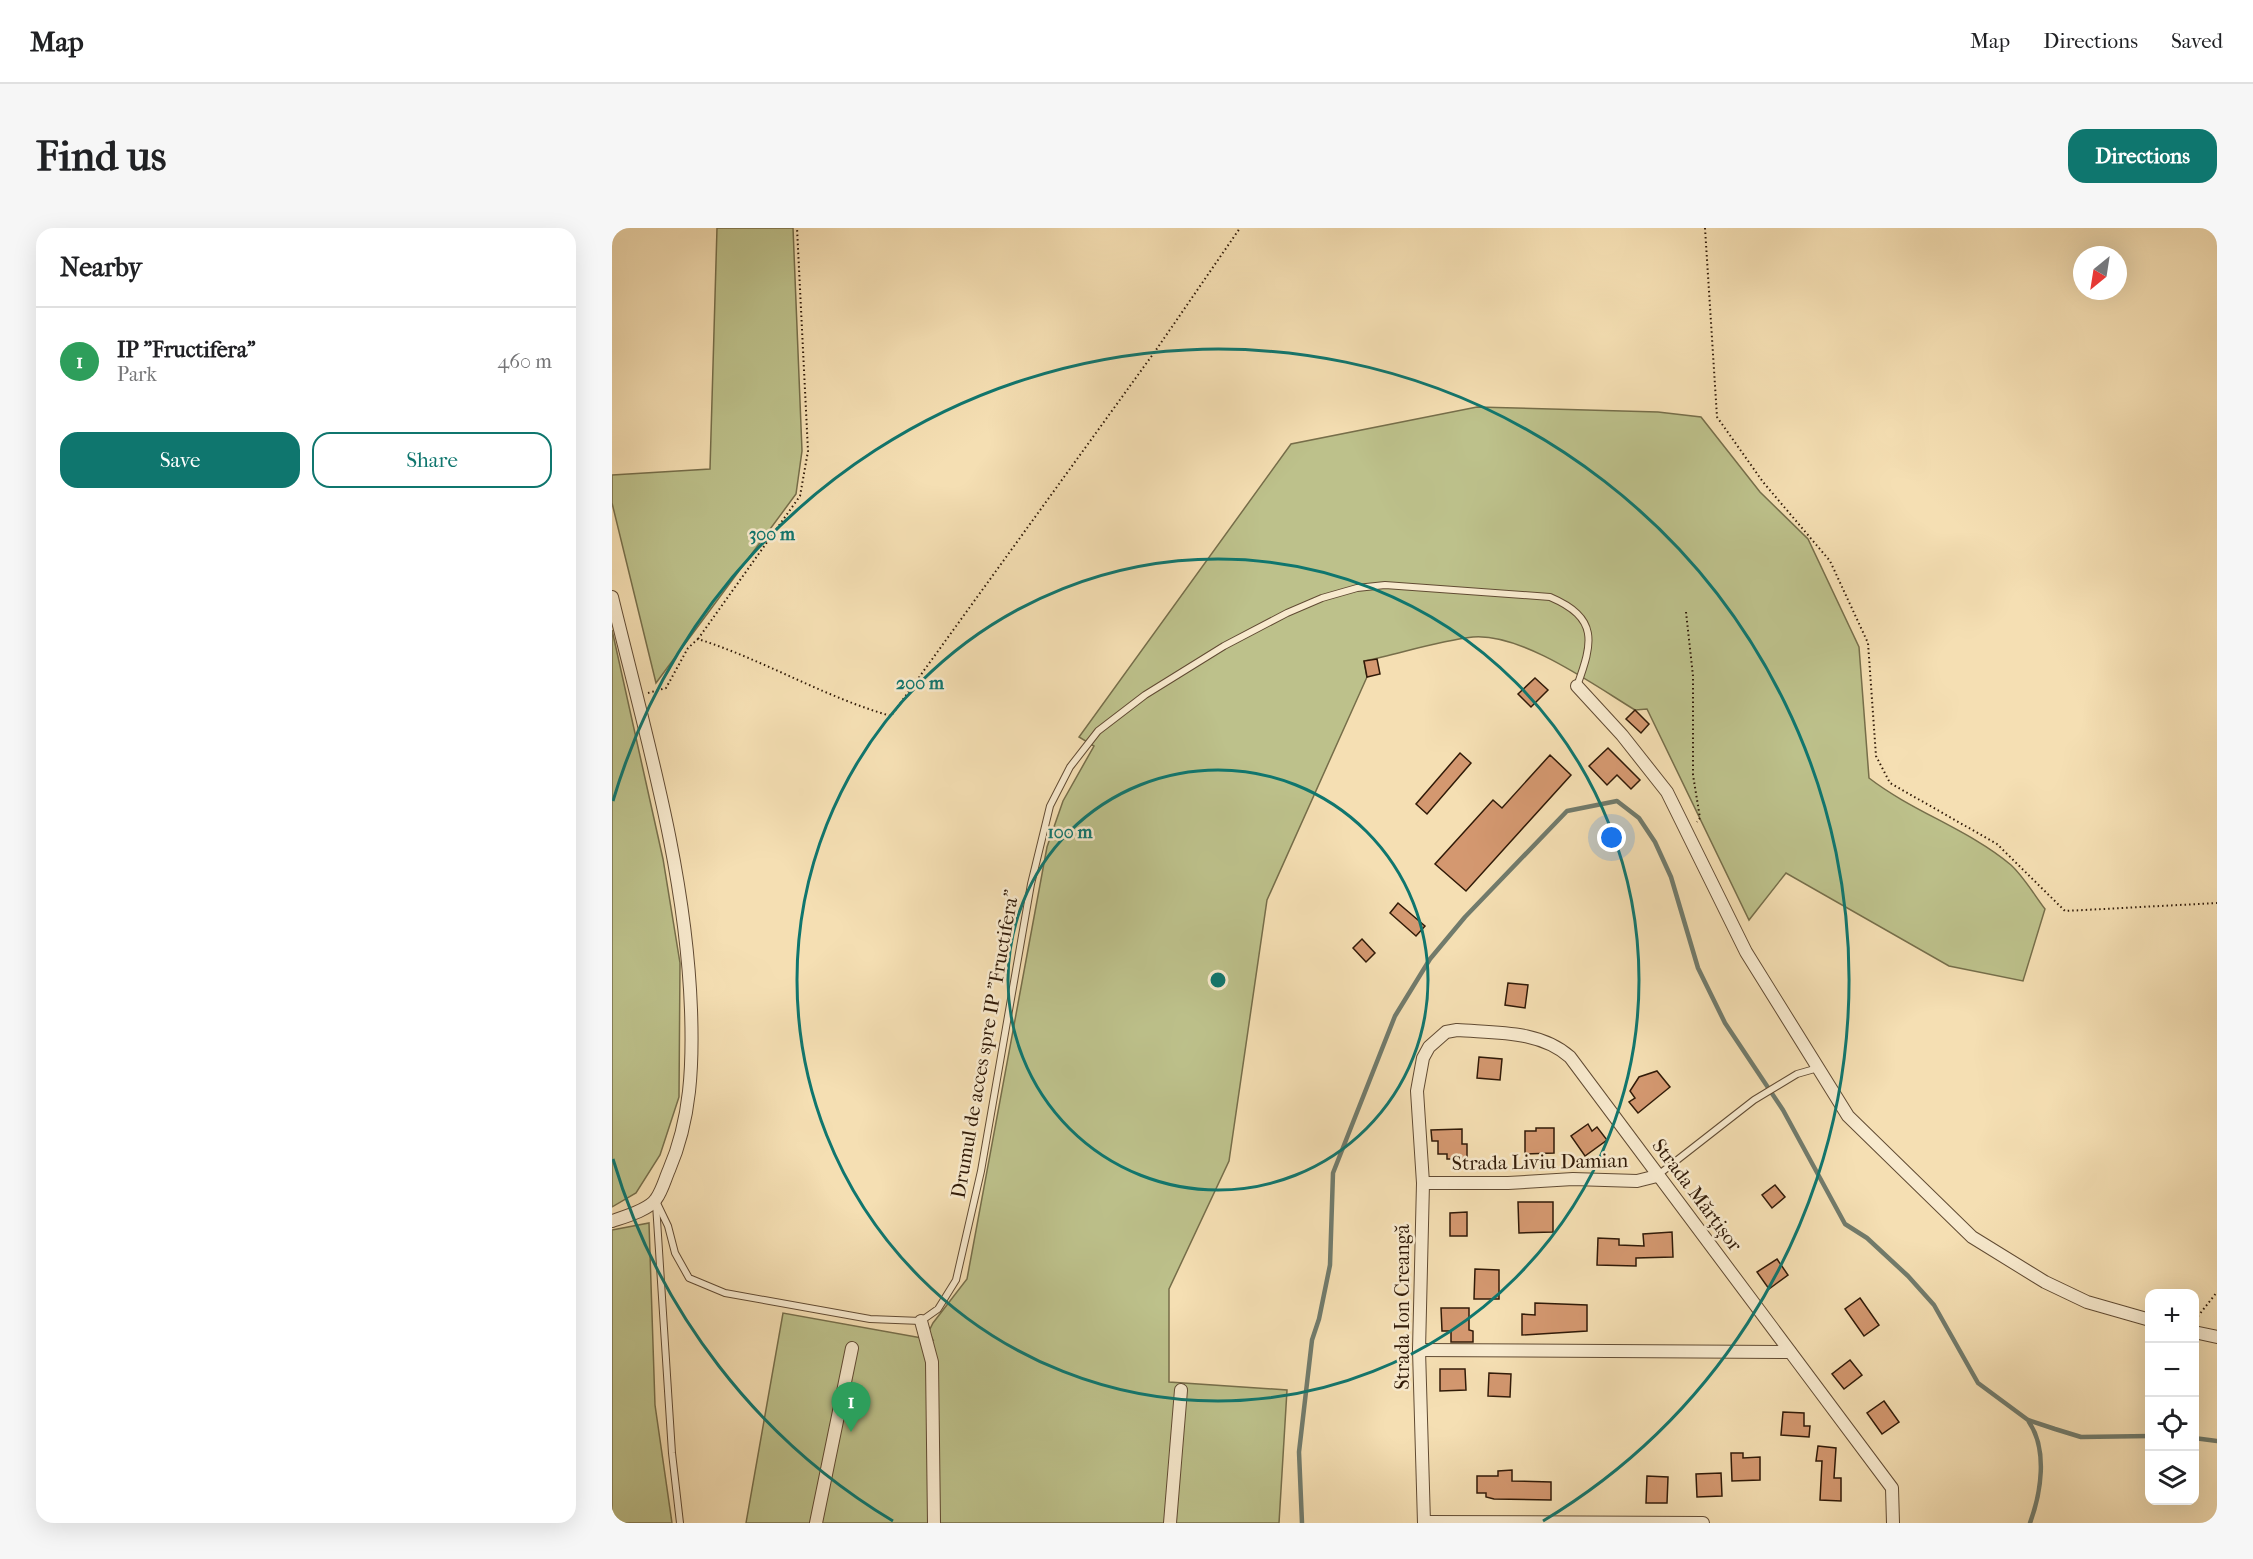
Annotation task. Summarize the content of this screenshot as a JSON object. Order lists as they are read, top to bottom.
{
  "streets": {
    "street": ["Strada Liviu Damian", "Strada Mărțișor", "Strada Ion Creangă"],
    "lane": ["Drumul de acces spre IP \"Fructifera\""]
  },
  "crossings": [
    ["Strada Liviu Damian", "Strada Mărțișor"],
    ["Strada Liviu Damian", "Strada Ion Creangă"],
    ["Strada Mărțișor", "Strada Ion Creangă"]
  ],
  "north": "bottom left",
  "page": {
    "header": "Map",
    "nav": ["Map", "Directions", "Saved"],
    "buttons": [
      "Directions",
      ["Save", "Share"]
    ],
    "title": "Find us",
    "heading": "Nearby",
    "list": [
      {
        "mark": "1",
        "name": "IP \"Fructifera\"",
        "note": "Park",
        "value": "460 m"
      }
    ],
    "map_buttons": ["+", "−"],
    "pins": "1"
  },
  "rings": ["300 m", "200 m", "100 m"]
}
